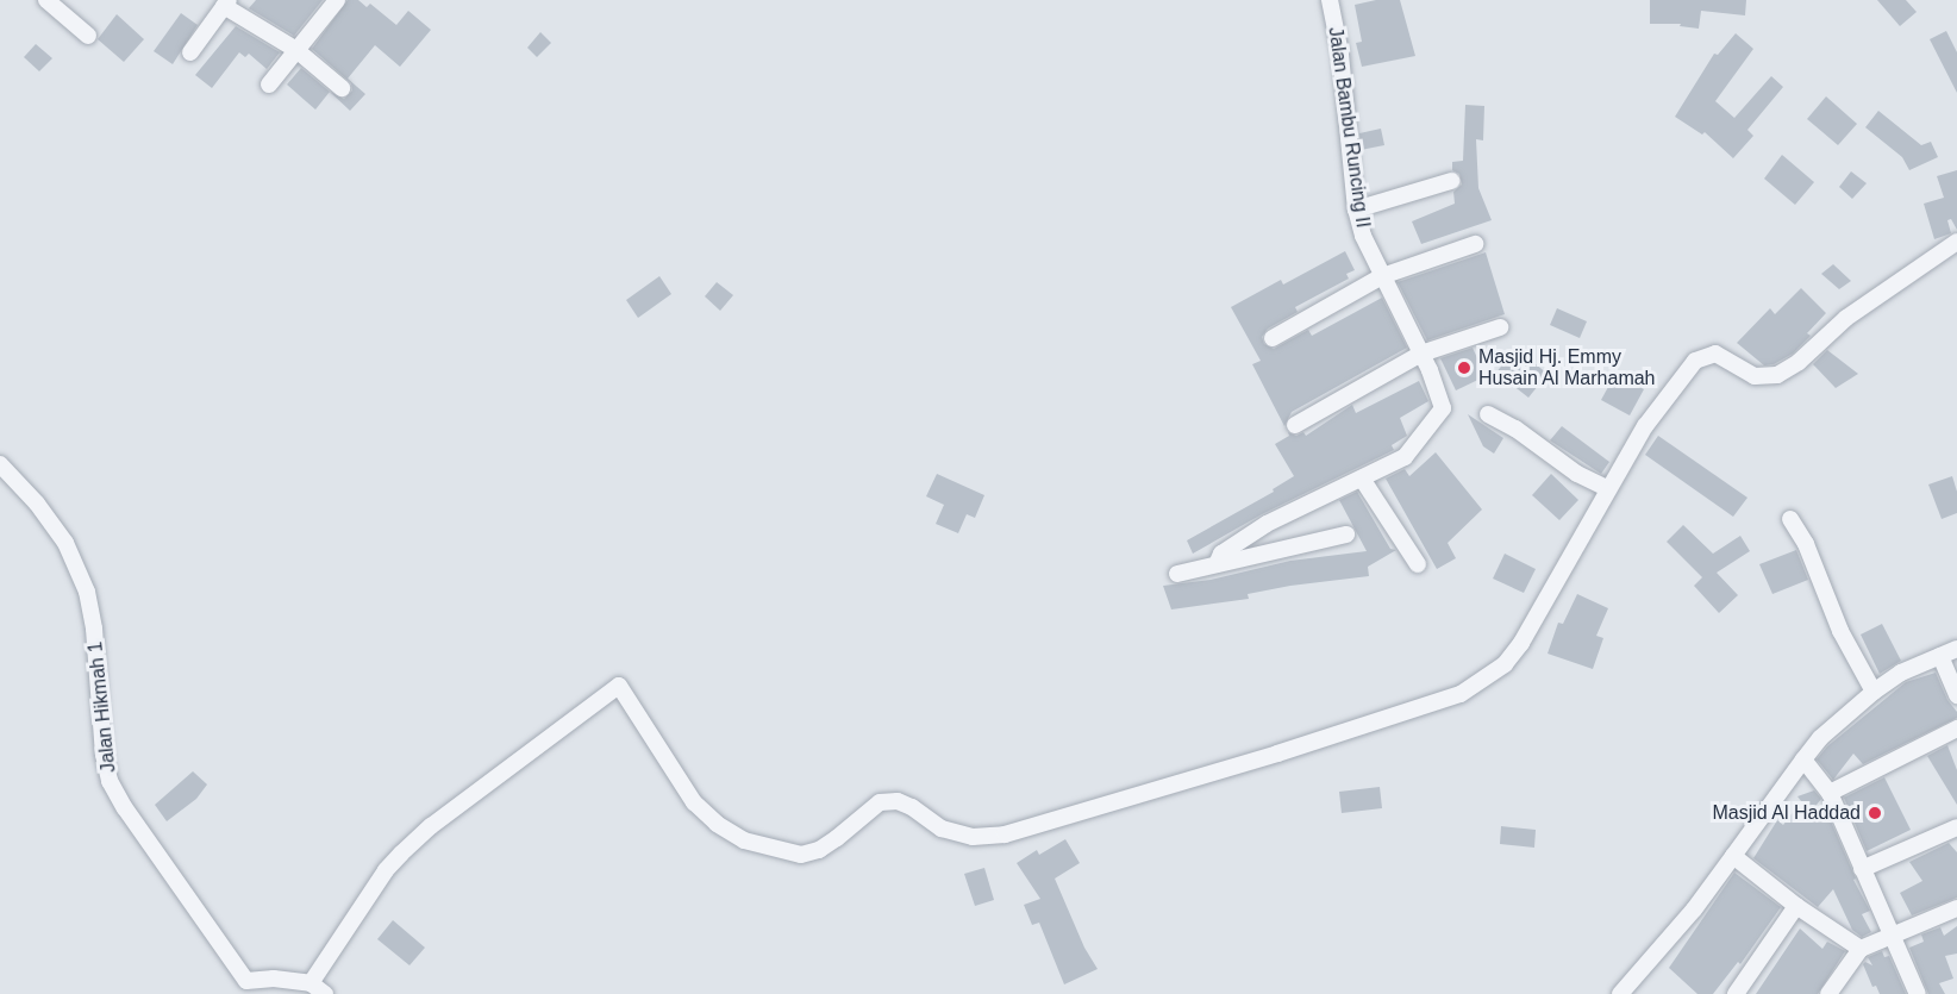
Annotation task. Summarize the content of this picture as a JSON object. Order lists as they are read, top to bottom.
{
  "streets": {
    "street": ["Jalan Bambu Runcing II", "Jalan Hikmah 1"]
  },
  "places": ["Masjid Hj. Emmy Husain Al Marhamah", "Masjid Al Haddad"]
}
